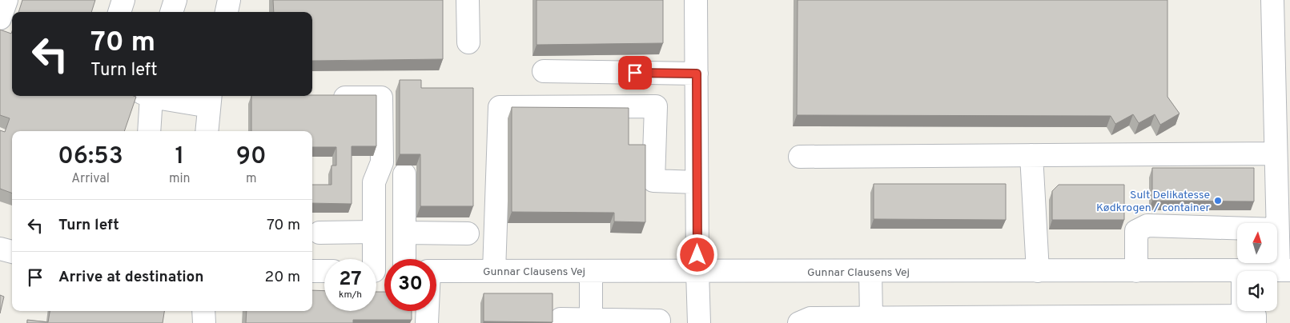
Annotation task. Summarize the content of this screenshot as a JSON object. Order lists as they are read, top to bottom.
{
  "streets": {
    "street": ["Gunnar Clausens Vej"]
  },
  "places": ["Sult Delikatesse Kødkrogen / container"],
  "north": "top",
  "page": {
    "turn": ["70 m", "Turn left"],
    "eta": [
      "06:53",
      "Arrival",
      "1",
      "min",
      "90",
      "m"
    ],
    "list": [
      {
        "name": "Turn left",
        "value": "70 m"
      },
      {
        "name": "Arrive at destination",
        "value": "20 m"
      }
    ],
    "speed": "27 km/h",
    "limit": "30"
  }
}
